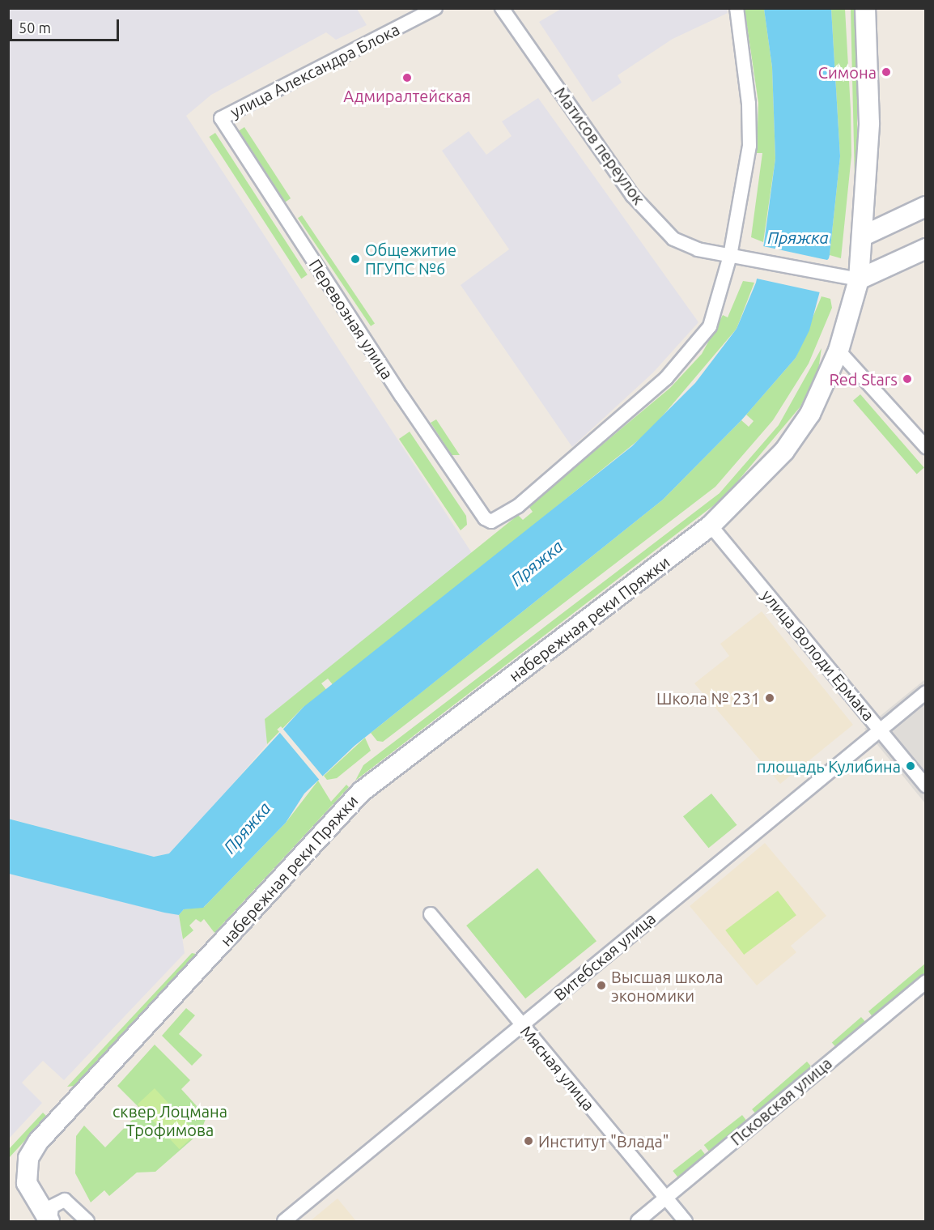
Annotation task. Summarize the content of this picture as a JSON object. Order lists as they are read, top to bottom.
{
  "streets": {
    "main road": ["набережная реки Пряжки"],
    "street": [
      "улица Александра Блока",
      "Матисов переулок",
      "Перевозная улица",
      "улица Володи Ермака",
      "Витебская улица",
      "Мясная улица",
      "Псковская улица"
    ]
  },
  "crossings": [
    ["улица Александра Блока", "Перевозная улица"],
    ["Матисов переулок", "Перевозная улица"],
    ["Матисов переулок", "набережная реки Пряжки"],
    ["набережная реки Пряжки", "улица Володи Ермака"],
    ["улица Володи Ермака", "Витебская улица"],
    ["Витебская улица", "Мясная улица"],
    ["Мясная улица", "Псковская улица"]
  ],
  "water": ["Пряжка"],
  "parks": ["сквер Лоцмана Трофимова"],
  "places": [
    "Симона",
    "Адмиралтейская",
    "Общежитие ПГУПС №6",
    "Red Stars",
    "Школа № 231",
    "площадь Кулибина",
    "Высшая школа экономики",
    "Институт \"Влада\""
  ],
  "scale_bar": "50 m"
}
